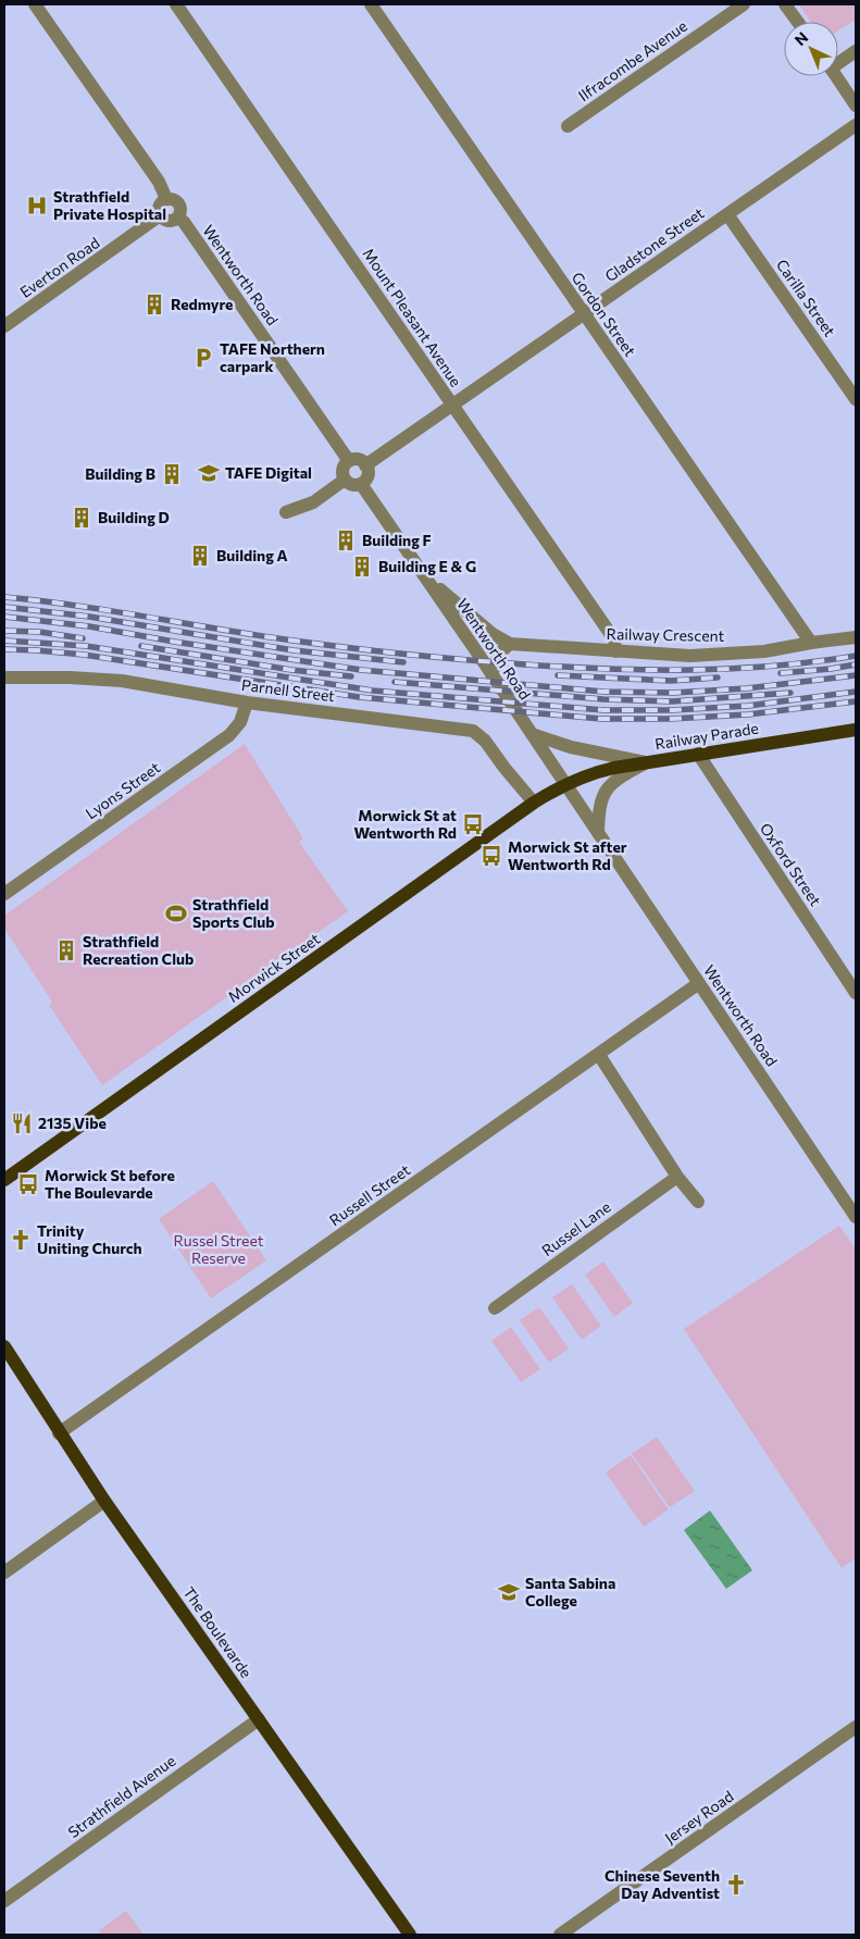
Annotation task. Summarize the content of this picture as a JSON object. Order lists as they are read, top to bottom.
{
  "streets": {
    "main road": ["Railway Parade", "Morwick Street", "The Boulevarde"],
    "street": [
      "Ilfracombe Avenue",
      "Gladstone Street",
      "Everton Road",
      "Wentworth Road",
      "Carilla Street",
      "Gordon Street",
      "Mount Pleasant Avenue",
      "Railway Crescent",
      "Parnell Street",
      "Lyons Street",
      "Oxford Street",
      "Russell Street",
      "Russel Lane",
      "Strathfield Avenue",
      "Jersey Road"
    ]
  },
  "crossings": [
    ["Gladstone Street", "Wentworth Road"],
    ["Gladstone Street", "Carilla Street"],
    ["Gladstone Street", "Gordon Street"],
    ["Gladstone Street", "Mount Pleasant Avenue"],
    ["Everton Road", "Wentworth Road"],
    ["Wentworth Road", "Railway Parade"],
    ["Wentworth Road", "Morwick Street"],
    ["Wentworth Road", "Russell Street"],
    ["Gordon Street", "Railway Crescent"],
    ["Mount Pleasant Avenue", "Railway Crescent"],
    ["Parnell Street", "Lyons Street"],
    ["Parnell Street", "Morwick Street"],
    ["Railway Parade", "Oxford Street"],
    ["Railway Parade", "Morwick Street"],
    ["Russell Street", "The Boulevarde"],
    ["The Boulevarde", "Strathfield Avenue"]
  ],
  "parks": ["Russel Street Reserve"],
  "places": {
    "hospital": ["Strathfield Private Hospital"],
    "building": [
      "Redmyre",
      "Building B",
      "Building D",
      "Building F",
      "Building A",
      "Building E & G",
      "Strathfield Recreation Club"
    ],
    "parking": ["TAFE Northern carpark"],
    "school or university": ["TAFE Digital", "Santa Sabina College"],
    "bus stop": ["Morwick St at Wentworth Rd", "Morwick St after Wentworth Rd", "Morwick St before The Boulevarde"],
    "sports": ["Strathfield Sports Club"],
    "restaurant": ["2135 Vibe"],
    "church": ["Trinity Uniting Church", "Chinese Seventh Day Adventist"]
  },
  "north": "top left"
}
